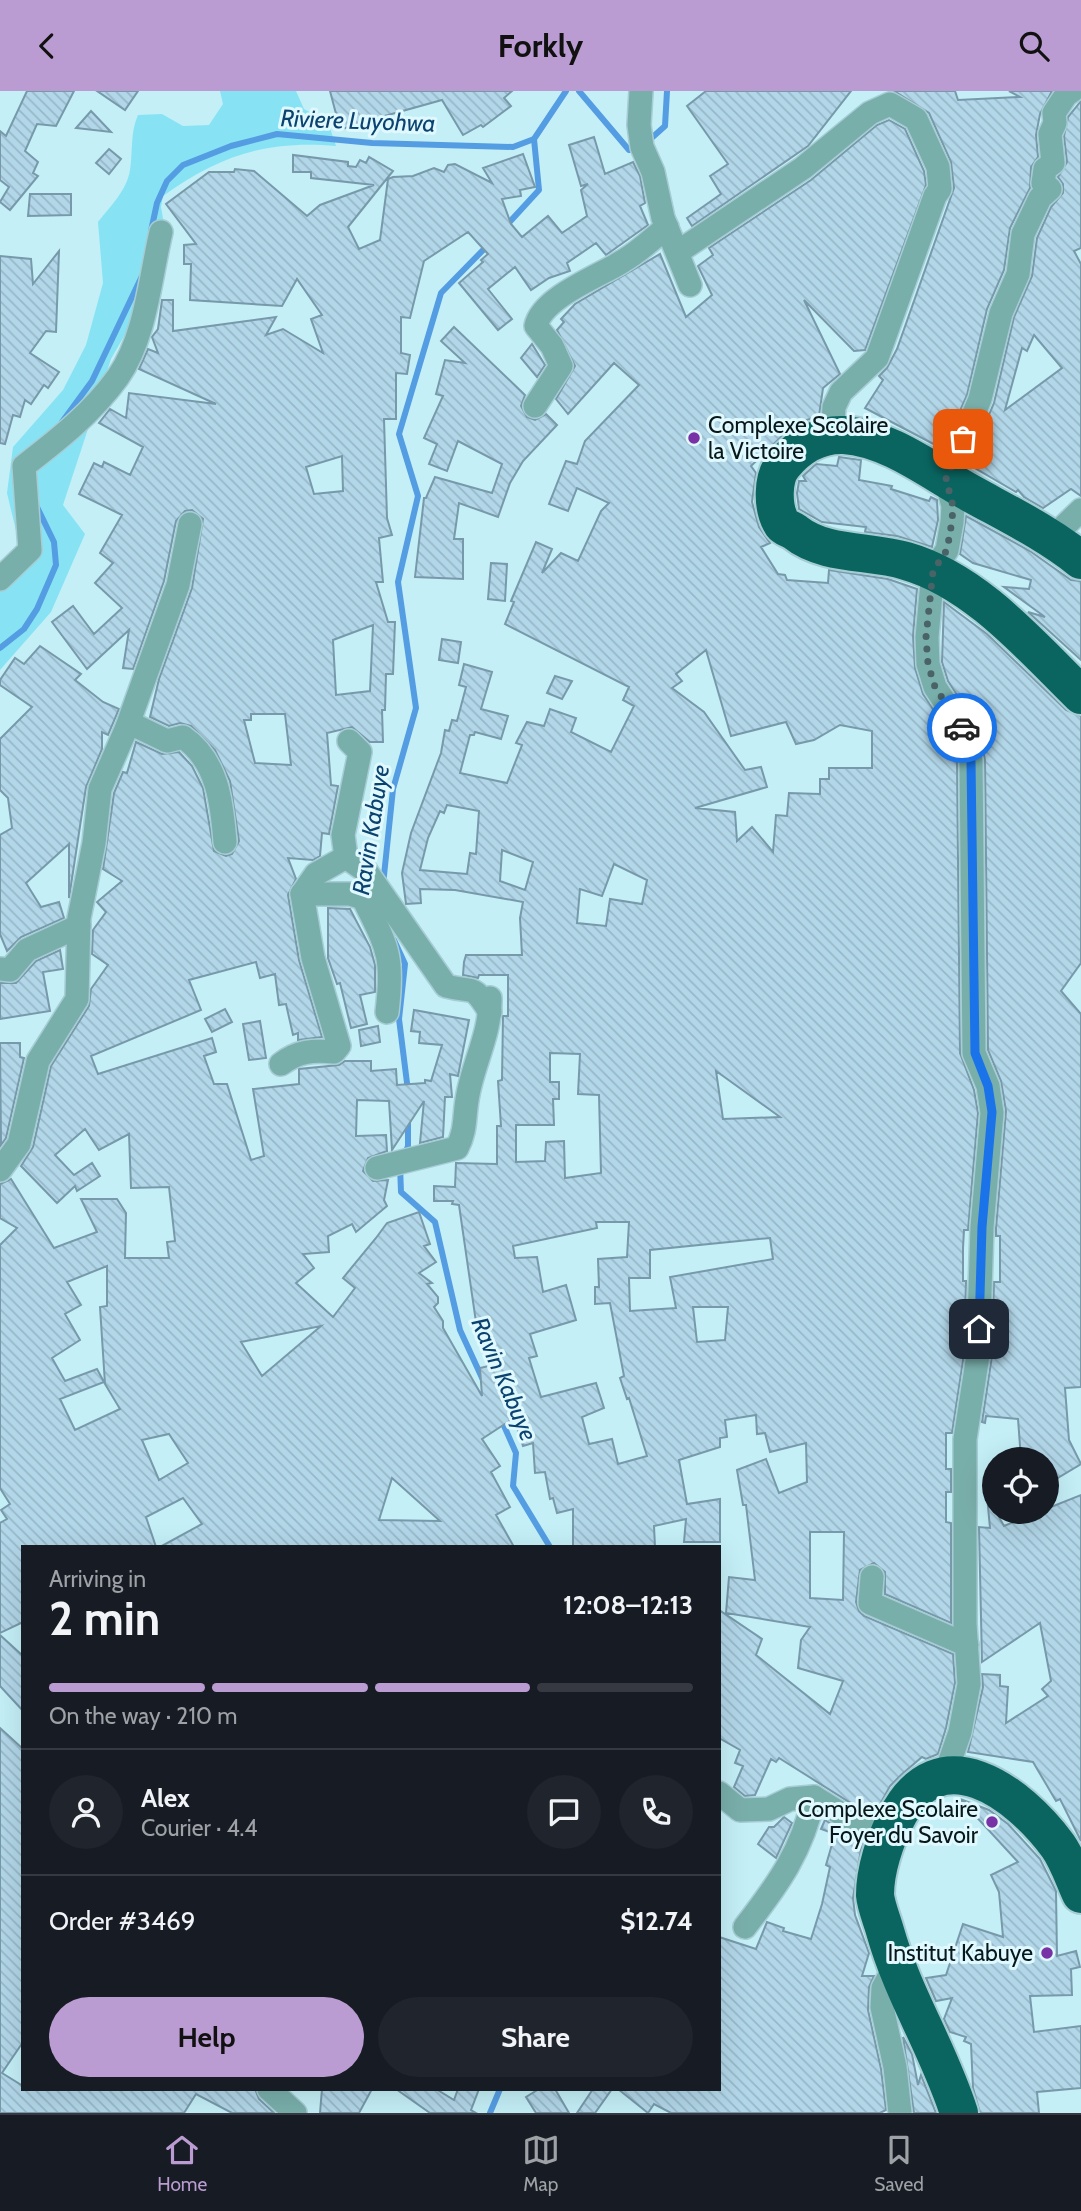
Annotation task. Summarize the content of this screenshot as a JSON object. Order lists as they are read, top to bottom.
{
  "water": ["Riviere Luyohwa", "Ravin Kabuye"],
  "places": ["Complexe Scolaire la Victoire", "Complexe Scolaire Foyer du Savoir", "Institut Kabuye"],
  "page": {
    "header": "Forkly",
    "heading": ["2 min", "Arriving in", "12:08–12:13"],
    "panel": [
      "Alex",
      "Courier · 4.4",
      "Order #3469",
      "$12.74"
    ],
    "bar": "On the way · 210 m",
    "buttons": ["Help", "Share"],
    "tabs": ["Home", "Map", "Saved"]
  }
}
